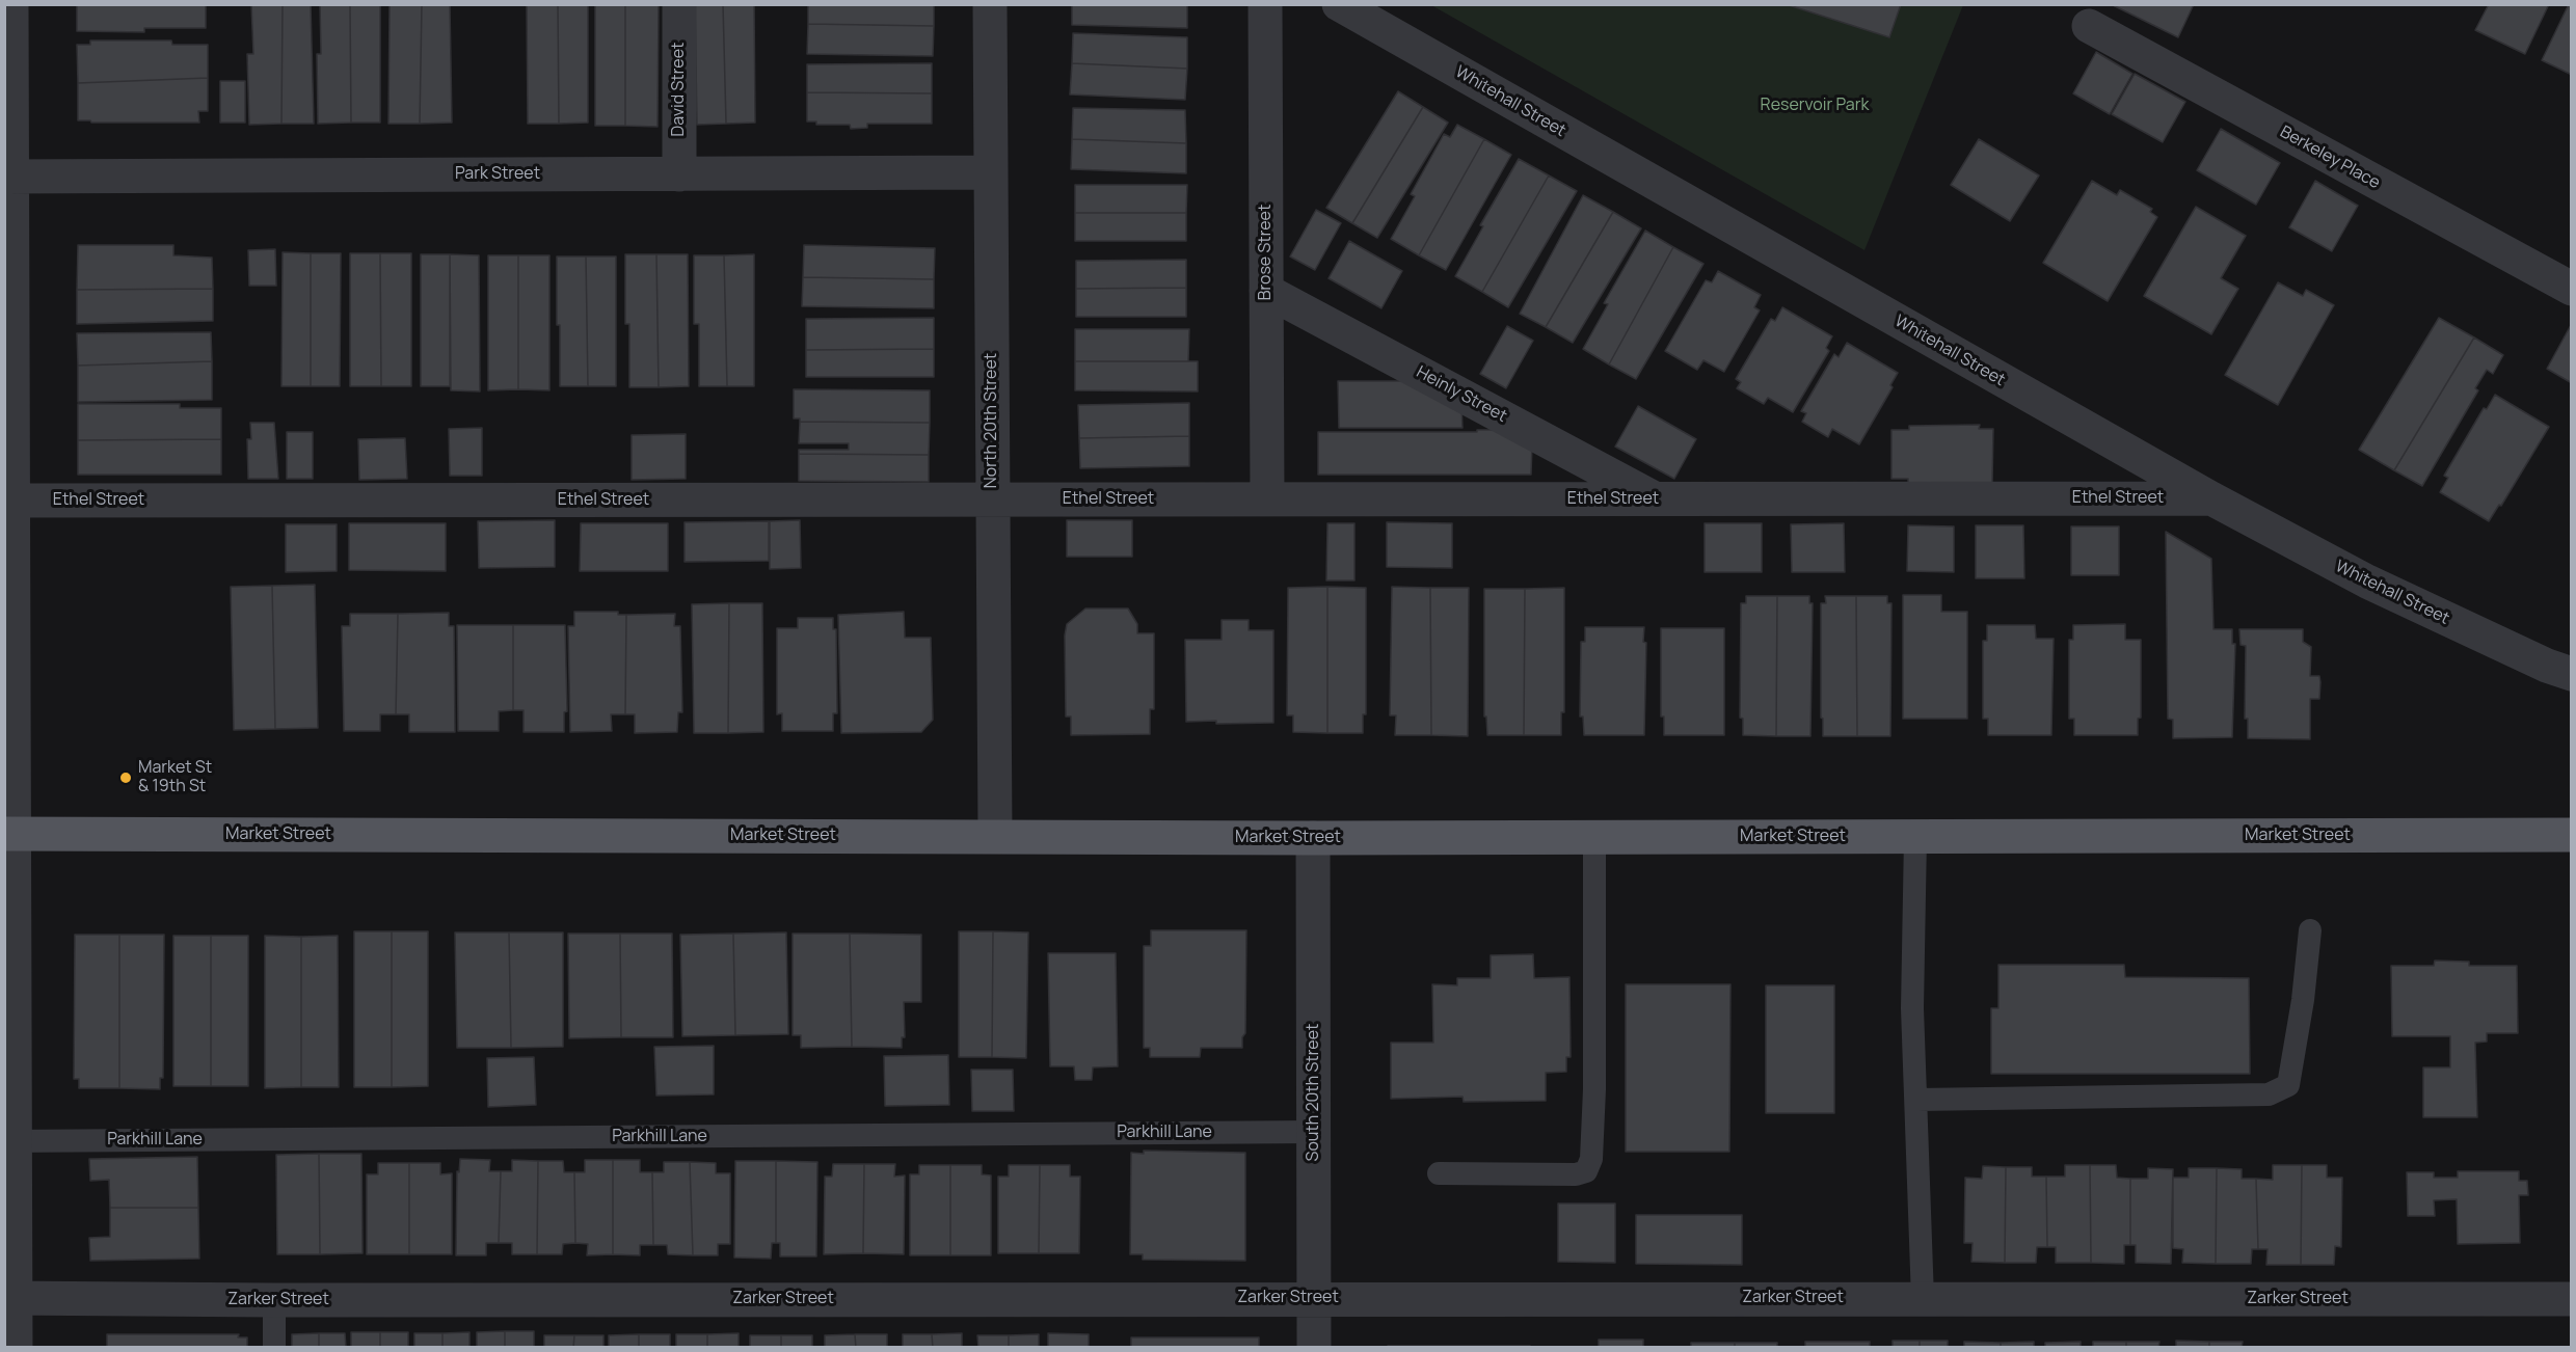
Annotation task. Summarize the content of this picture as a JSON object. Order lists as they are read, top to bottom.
{
  "streets": {
    "main road": ["Market Street"],
    "street": [
      "David Street",
      "Whitehall Street",
      "Berkeley Place",
      "Park Street",
      "Brose Street",
      "Heinly Street",
      "North 20th Street",
      "Ethel Street",
      "South 20th Street",
      "Zarker Street"
    ],
    "lane": ["Parkhill Lane"]
  },
  "crossings": [
    ["David Street", "Park Street"],
    ["Whitehall Street", "Ethel Street"],
    ["Park Street", "North 20th Street"],
    ["Brose Street", "Heinly Street"],
    ["Brose Street", "Ethel Street"],
    ["Heinly Street", "Ethel Street"],
    ["North 20th Street", "Ethel Street"],
    ["North 20th Street", "Market Street"],
    ["Market Street", "South 20th Street"],
    ["South 20th Street", "Parkhill Lane"],
    ["South 20th Street", "Zarker Street"]
  ],
  "parks": ["Reservoir Park"],
  "places": ["Market St & 19th St"]
}
